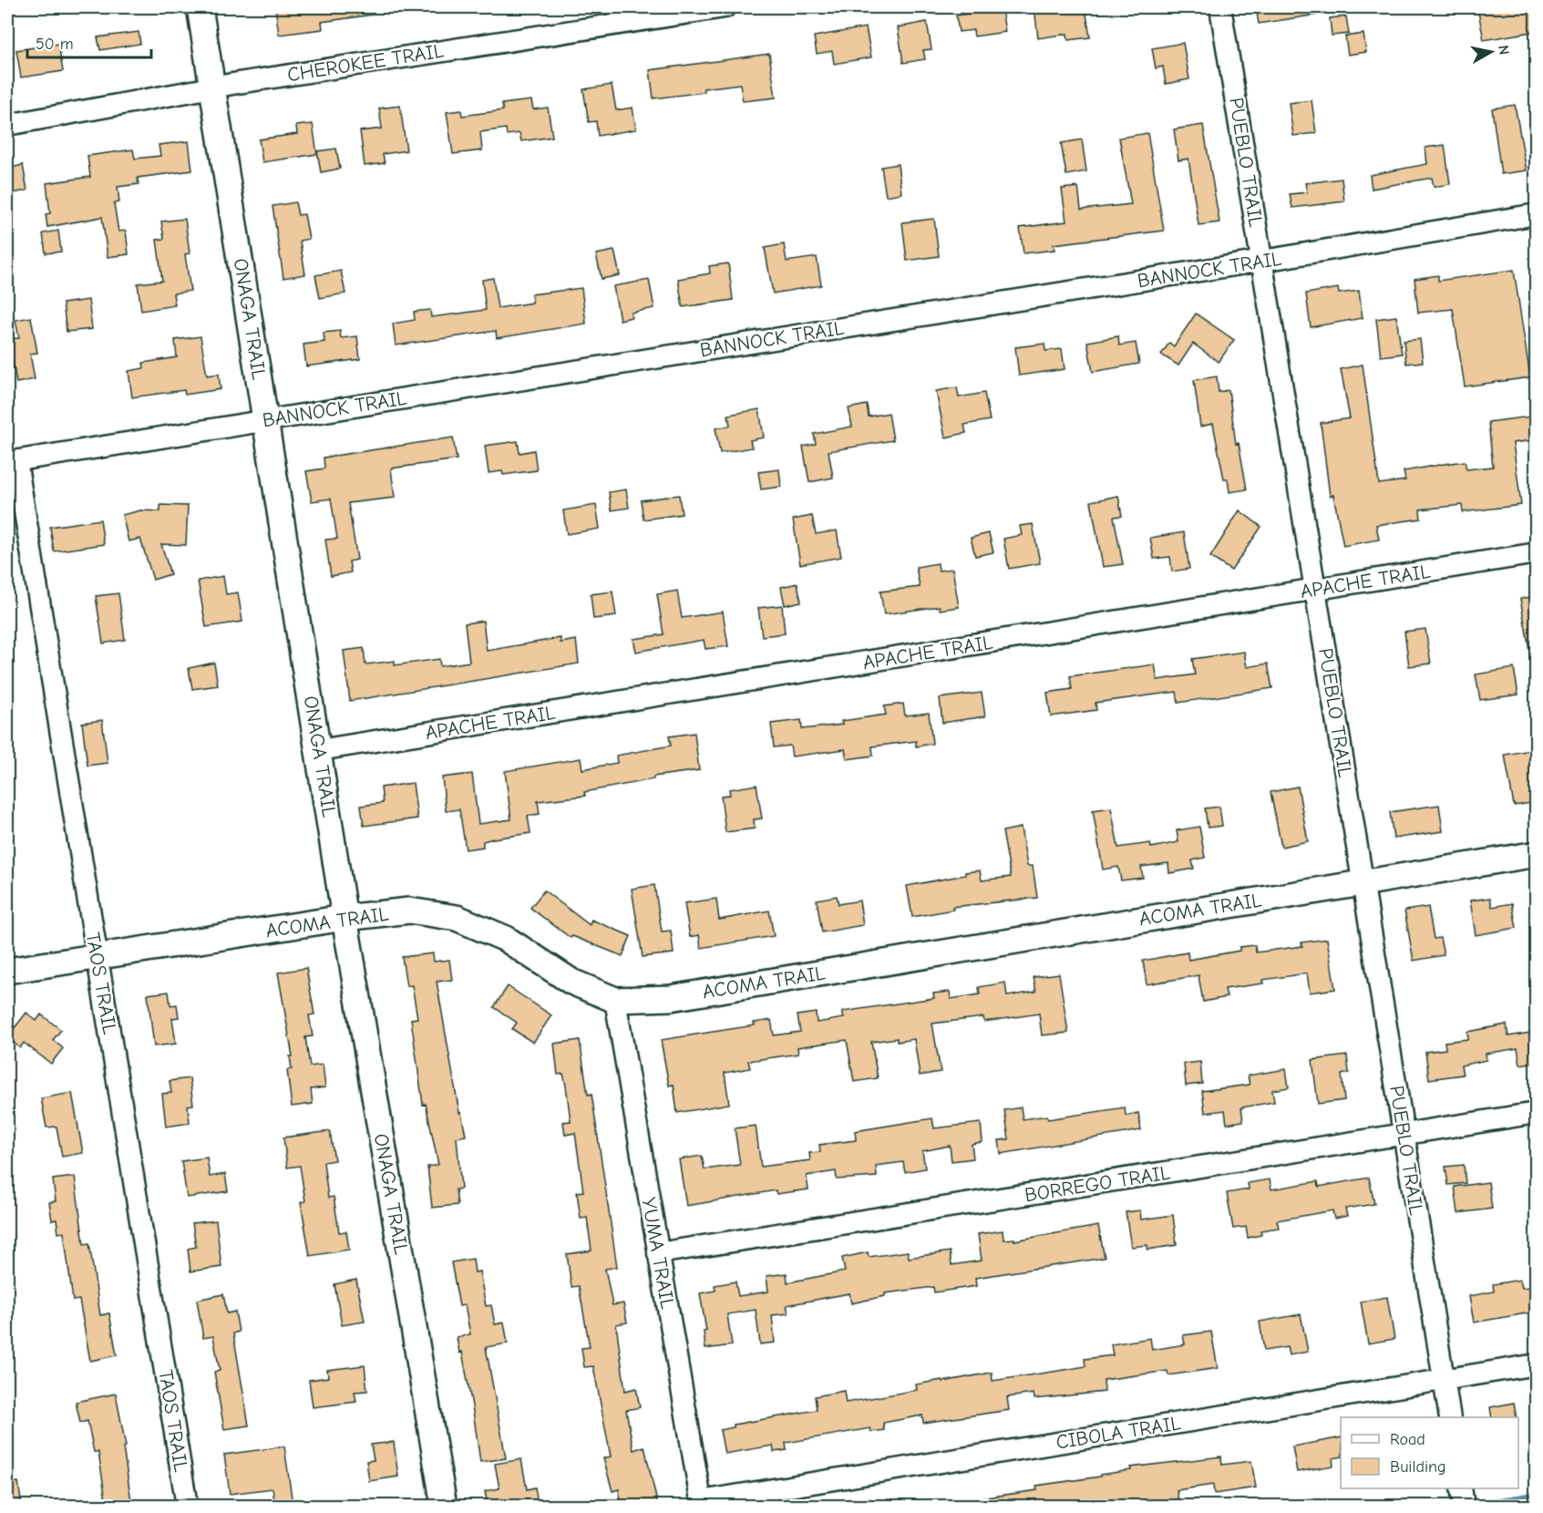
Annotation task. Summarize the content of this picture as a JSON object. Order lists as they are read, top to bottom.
{
  "streets": {
    "street": [
      "CHEROKEE TRAIL",
      "PUEBLO TRAIL",
      "BANNOCK TRAIL",
      "ONAGA TRAIL",
      "APACHE TRAIL",
      "ACOMA TRAIL",
      "TAOS TRAIL",
      "BORREGO TRAIL",
      "YUMA TRAIL",
      "CIBOLA TRAIL"
    ]
  },
  "crossings": [
    ["CHEROKEE TRAIL", "ONAGA TRAIL"],
    ["PUEBLO TRAIL", "BANNOCK TRAIL"],
    ["PUEBLO TRAIL", "APACHE TRAIL"],
    ["PUEBLO TRAIL", "ACOMA TRAIL"],
    ["PUEBLO TRAIL", "BORREGO TRAIL"],
    ["PUEBLO TRAIL", "CIBOLA TRAIL"],
    ["BANNOCK TRAIL", "ONAGA TRAIL"],
    ["BANNOCK TRAIL", "TAOS TRAIL"],
    ["ONAGA TRAIL", "APACHE TRAIL"],
    ["ONAGA TRAIL", "ACOMA TRAIL"],
    ["ACOMA TRAIL", "TAOS TRAIL"],
    ["ACOMA TRAIL", "YUMA TRAIL"],
    ["BORREGO TRAIL", "YUMA TRAIL"],
    ["YUMA TRAIL", "CIBOLA TRAIL"]
  ],
  "legend": ["Road", "Building"],
  "scale_bar": "50 m",
  "north": "right"
}
